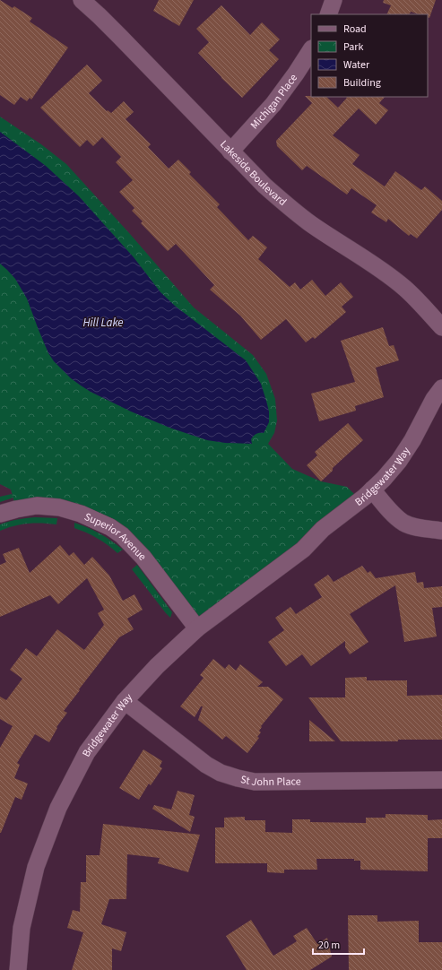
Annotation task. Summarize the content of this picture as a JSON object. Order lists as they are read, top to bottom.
{
  "streets": {
    "street": [
      "Michigan Place",
      "Lakeside Boulevard",
      "Bridgewater Way",
      "Superior Avenue",
      "St John Place"
    ]
  },
  "crossings": [
    ["Michigan Place", "Lakeside Boulevard"],
    ["Bridgewater Way", "Superior Avenue"],
    ["Bridgewater Way", "St John Place"]
  ],
  "water": ["Hill Lake"],
  "legend": [
    "Road",
    "Park",
    "Water",
    "Building"
  ],
  "scale_bar": "20 m"
}
